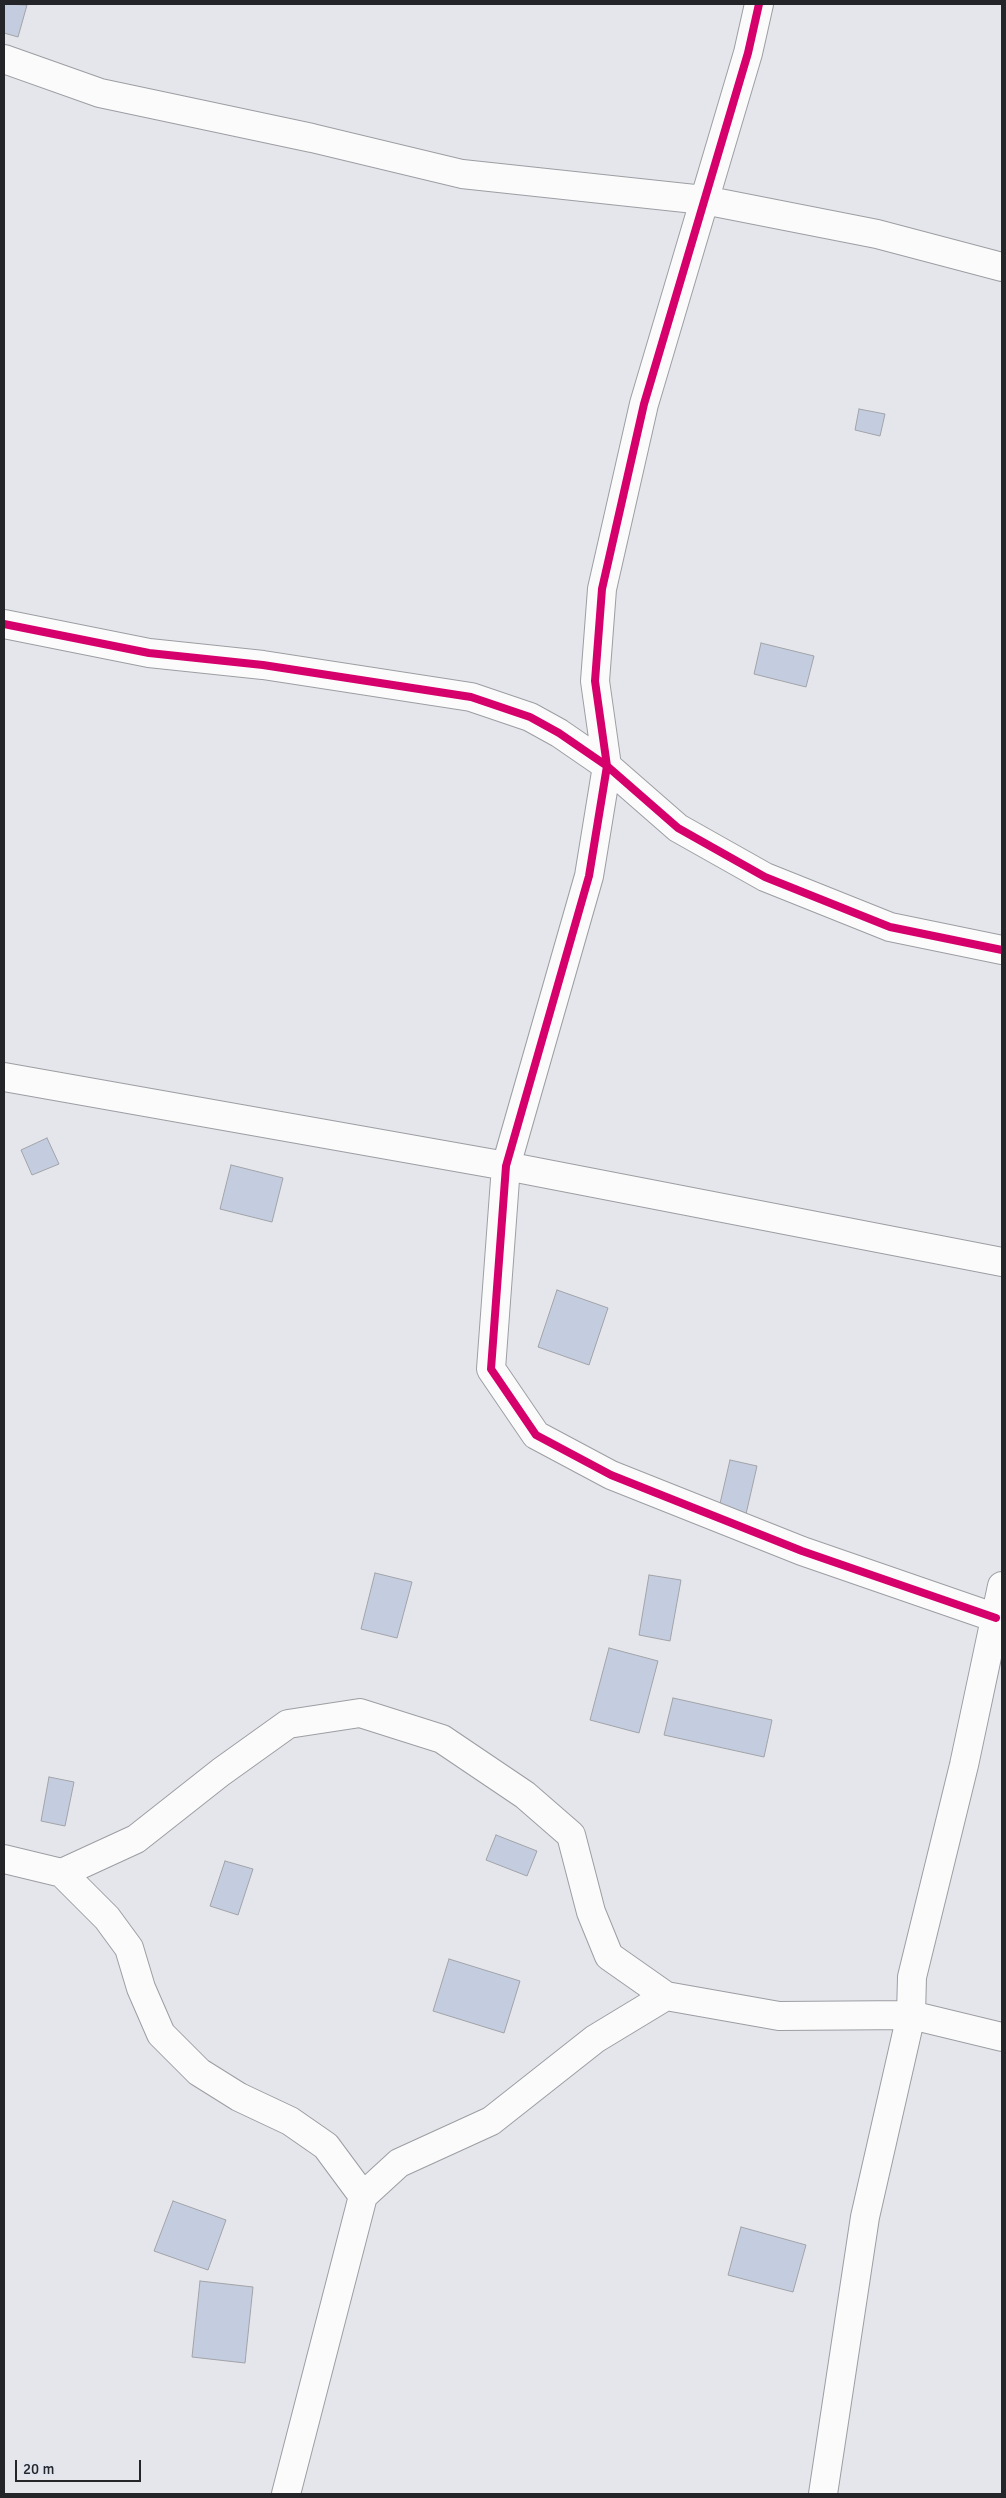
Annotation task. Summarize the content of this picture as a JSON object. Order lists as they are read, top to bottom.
{
  "scale_bar": "20 m"
}
